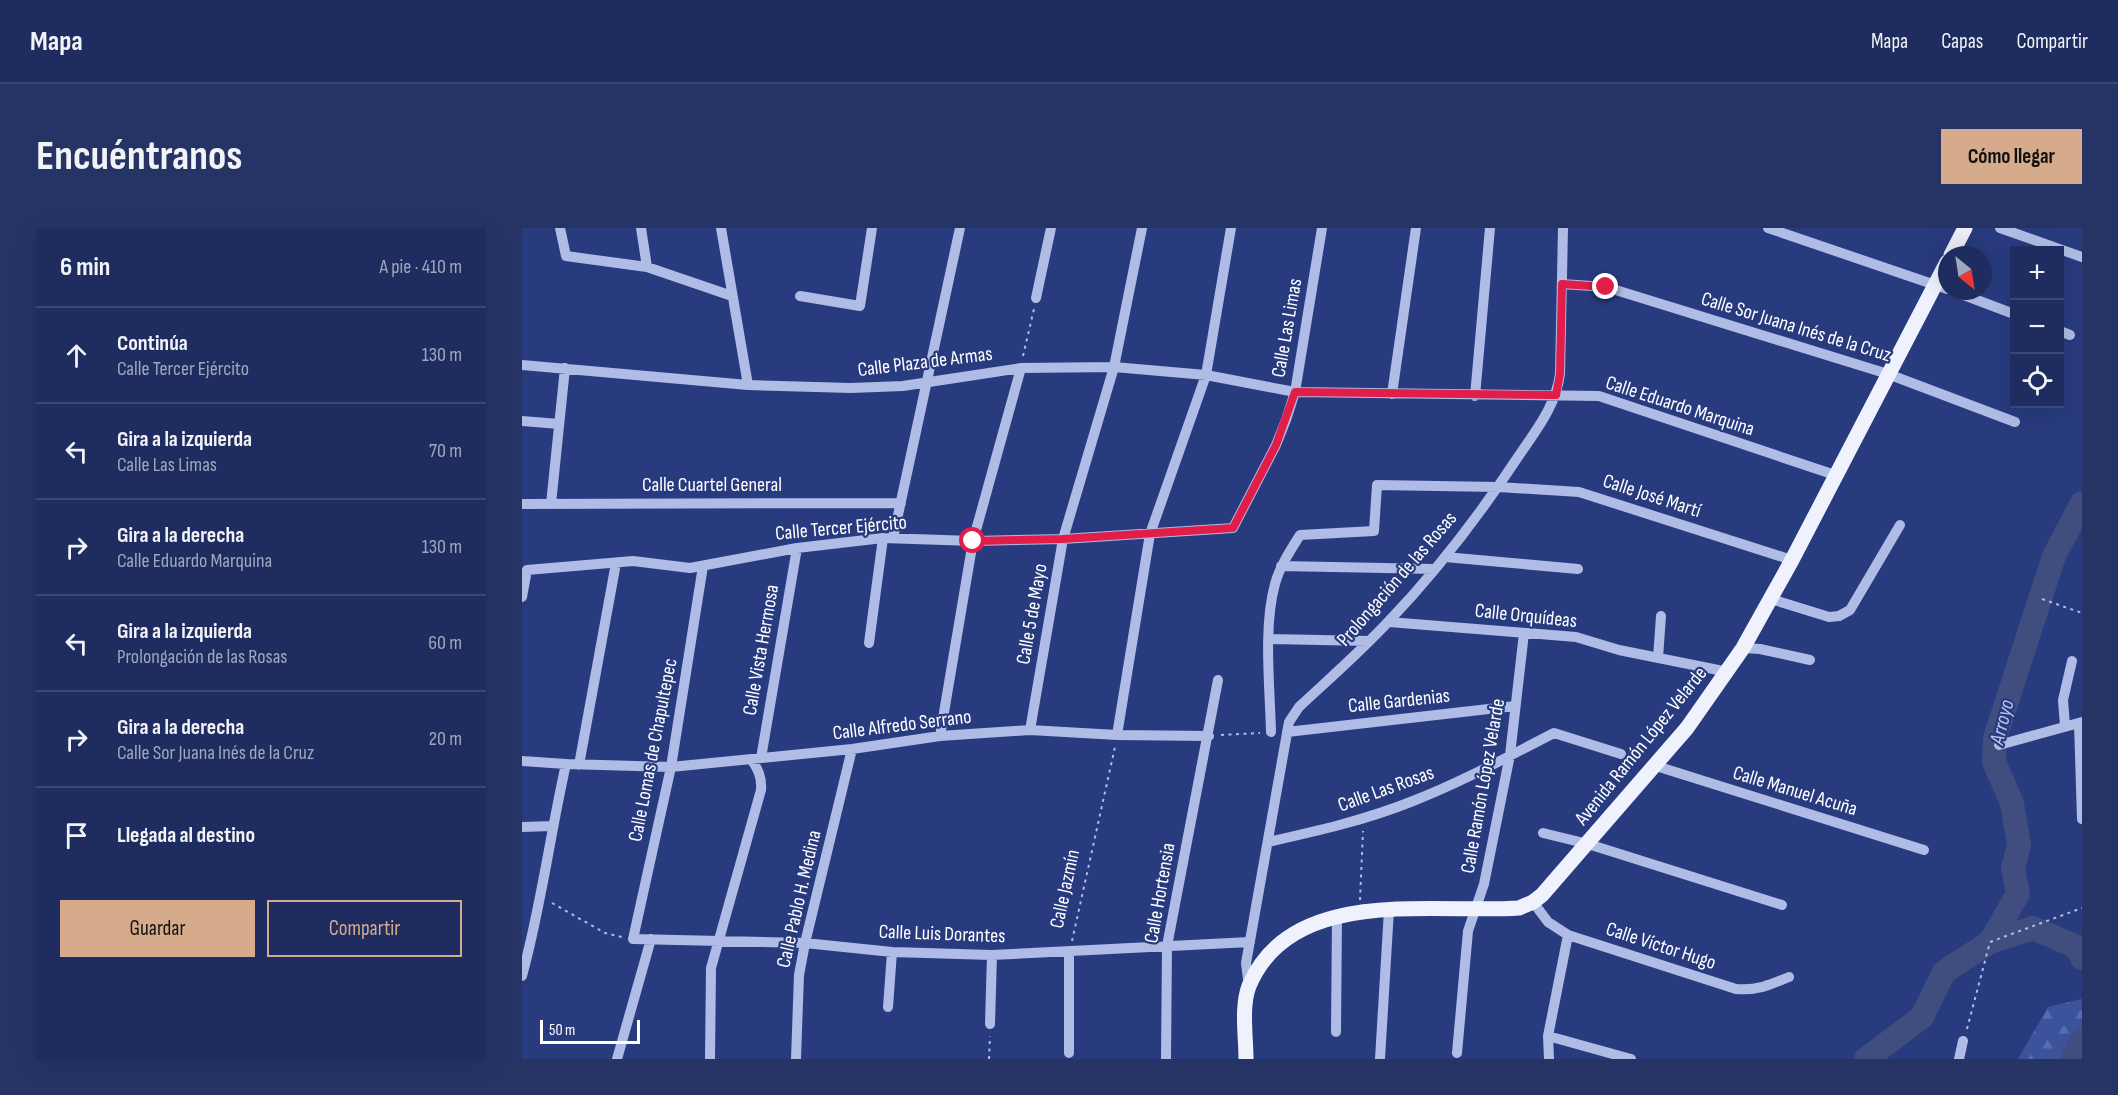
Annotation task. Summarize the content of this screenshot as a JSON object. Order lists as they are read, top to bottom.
{
  "streets": {
    "main road": ["Avenida Ramón López Velarde"],
    "street": [
      "Calle Sor Juana Inés de la Cruz",
      "Calle Las Limas",
      "Calle Plaza de Armas",
      "Calle Eduardo Marquina",
      "Calle Cuartel General",
      "Calle José Martí",
      "Calle Tercer Ejército",
      "Prolongación de las Rosas",
      "Calle 5 de Mayo",
      "Calle Orquídeas",
      "Calle Vista Hermosa",
      "Calle Gardenias",
      "Calle Alfredo Serrano",
      "Calle Lomas de Chapultepec",
      "Calle Ramón López Velarde",
      "Calle Las Rosas",
      "Calle Manuel Acuña",
      "Calle Jazmín",
      "Calle Hortensia",
      "Calle Pablo H. Medina",
      "Calle Luis Dorantes",
      "Calle Víctor Hugo"
    ]
  },
  "crossings": [
    ["Calle Sor Juana Inés de la Cruz", "Prolongación de las Rosas"],
    ["Calle Sor Juana Inés de la Cruz", "Avenida Ramón López Velarde"],
    ["Calle Las Limas", "Calle Plaza de Armas"],
    ["Calle Las Limas", "Calle Eduardo Marquina"],
    ["Calle Las Limas", "Calle Tercer Ejército"],
    ["Calle Plaza de Armas", "Calle Eduardo Marquina"],
    ["Calle Plaza de Armas", "Calle 5 de Mayo"],
    ["Calle Eduardo Marquina", "Prolongación de las Rosas"],
    ["Calle Eduardo Marquina", "Avenida Ramón López Velarde"],
    ["Calle José Martí", "Prolongación de las Rosas"],
    ["Calle José Martí", "Avenida Ramón López Velarde"],
    ["Calle Tercer Ejército", "Calle 5 de Mayo"],
    ["Calle Tercer Ejército", "Calle Vista Hermosa"],
    ["Calle Tercer Ejército", "Calle Lomas de Chapultepec"],
    ["Prolongación de las Rosas", "Calle Orquídeas"],
    ["Prolongación de las Rosas", "Calle Gardenias"],
    ["Prolongación de las Rosas", "Calle Las Rosas"],
    ["Prolongación de las Rosas", "Calle Luis Dorantes"],
    ["Calle 5 de Mayo", "Calle Alfredo Serrano"],
    ["Calle Orquídeas", "Avenida Ramón López Velarde"],
    ["Calle Orquídeas", "Calle Ramón López Velarde"],
    ["Calle Vista Hermosa", "Calle Alfredo Serrano"],
    ["Calle Gardenias", "Calle Ramón López Velarde"],
    ["Calle Alfredo Serrano", "Calle Lomas de Chapultepec"],
    ["Calle Alfredo Serrano", "Calle Jazmín"],
    ["Calle Alfredo Serrano", "Calle Hortensia"],
    ["Calle Alfredo Serrano", "Calle Pablo H. Medina"],
    ["Avenida Ramón López Velarde", "Calle Manuel Acuña"],
    ["Avenida Ramón López Velarde", "Calle Víctor Hugo"],
    ["Calle Lomas de Chapultepec", "Calle Luis Dorantes"],
    ["Calle Ramón López Velarde", "Calle Las Rosas"],
    ["Calle Jazmín", "Calle Luis Dorantes"],
    ["Calle Hortensia", "Calle Luis Dorantes"],
    ["Calle Pablo H. Medina", "Calle Luis Dorantes"]
  ],
  "water": ["Arroyo"],
  "scale_bar": "50 m",
  "north": "bottom right",
  "page": {
    "header": "Mapa",
    "nav": ["Mapa", "Capas", "Compartir"],
    "buttons": [
      "Cómo llegar",
      ["Guardar", "Compartir"]
    ],
    "title": "Encuéntranos",
    "heading": ["6 min", "A pie · 410 m"],
    "map_buttons": ["+", "−"],
    "list": [
      ["Continúa", "Calle Tercer Ejército", "130 m"],
      ["Gira a la izquierda", "Calle Las Limas", "70 m"],
      ["Gira a la derecha", "Calle Eduardo Marquina", "130 m"],
      ["Gira a la izquierda", "Prolongación de las Rosas", "60 m"],
      ["Gira a la derecha", "Calle Sor Juana Inés de la Cruz", "20 m"],
      "Llegada al destino"
    ],
    "scale": "50 m"
  }
}
